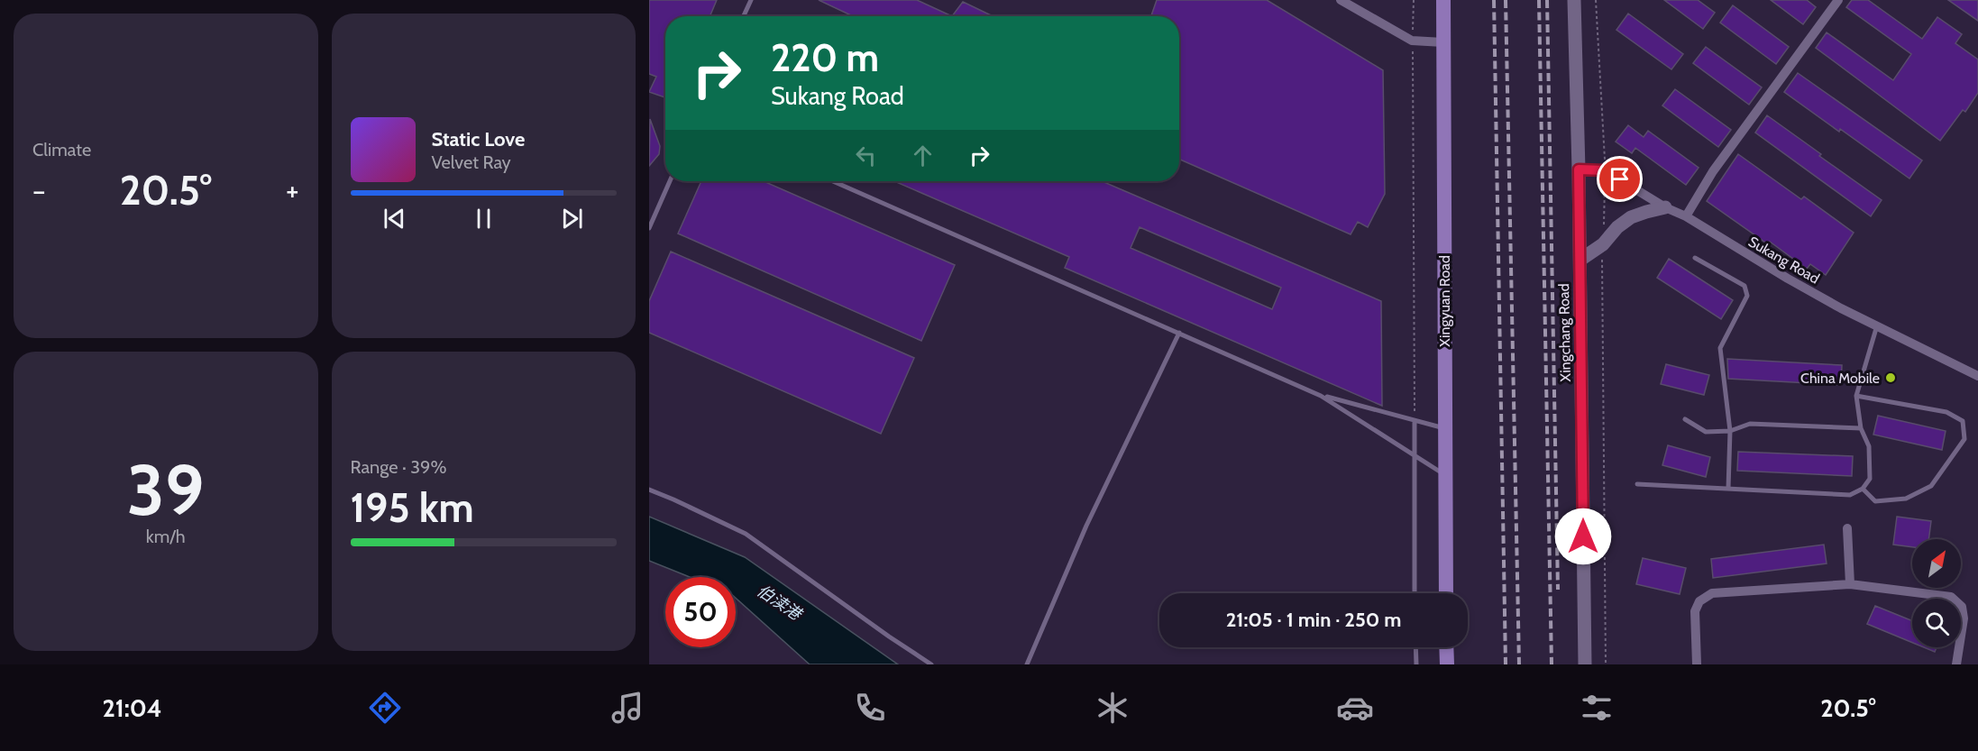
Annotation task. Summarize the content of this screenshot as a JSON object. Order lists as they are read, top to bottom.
{
  "streets": {
    "main road": ["Xingyuan Road", "Xingchang Road"],
    "street": ["Sukang Road"]
  },
  "crossings": [
    ["Sukang Road", "Xingchang Road"]
  ],
  "water": ["伯渎港"],
  "places": ["China Mobile"],
  "north": "top right",
  "page": {
    "tile": [
      "Climate",
      ["39", "km/h"],
      ["Range · 39%", "195 km"]
    ],
    "turn": ["220 m", "Sukang Road"],
    "song": ["Static Love", "Velvet Ray"],
    "heat": ["−", "20.5°", "+"],
    "limit": "50",
    "trip": "21:05 · 1 min · 250 m",
    "tabs": ["21:04", "20.5°"]
  }
}
